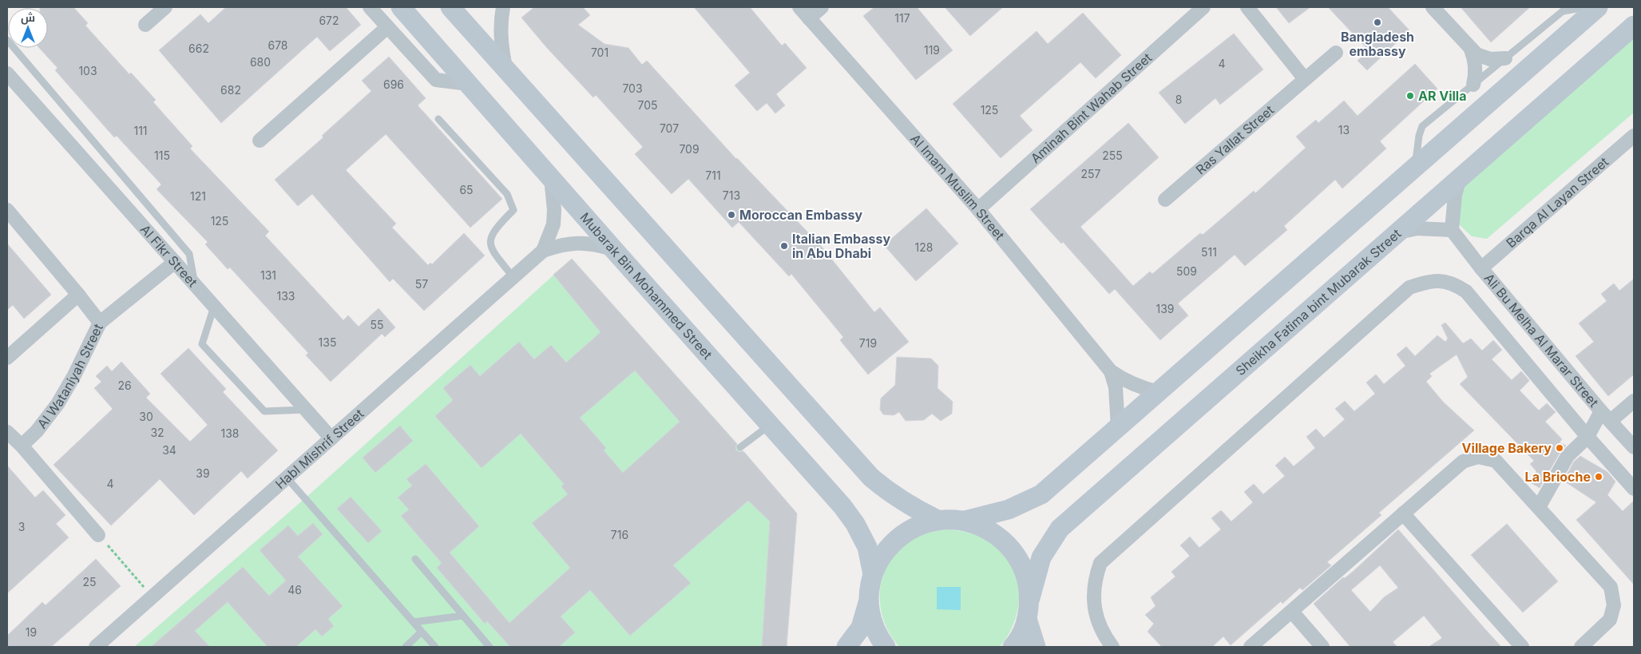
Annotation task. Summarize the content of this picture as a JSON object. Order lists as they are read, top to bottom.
{
  "streets": {
    "main road": ["Mubarak Bin Mohammed Street", "Sheikha Fatima bint Mubarak Street"],
    "street": [
      "Aminah Bint Wahab Street",
      "Ras Yallat Street",
      "Al Imam Muslim Street",
      "Barqa Al Layan Street",
      "Al Fikr Street",
      "Ali Bu Melha Al Marar Street",
      "Al Wataniyah Street",
      "Habl Mishrif Street"
    ]
  },
  "crossings": [
    ["Aminah Bint Wahab Street", "Al Imam Muslim Street"],
    ["Barqa Al Layan Street", "Ali Bu Melha Al Marar Street"],
    ["Al Fikr Street", "Al Wataniyah Street"],
    ["Al Fikr Street", "Habl Mishrif Street"],
    ["Mubarak Bin Mohammed Street", "Habl Mishrif Street"]
  ],
  "places": [
    "Bangladesh embassy",
    "AR Villa",
    "Moroccan Embassy",
    "Italian Embassy in Abu Dhabi",
    "Village Bakery",
    "La Brioche"
  ],
  "house_numbers": [
    "117",
    "672",
    "678",
    "662",
    "119",
    "701",
    "680",
    "4",
    "103",
    "696",
    "703",
    "682",
    "8",
    "705",
    "125",
    "707",
    "13",
    "111",
    "709",
    "115",
    "255",
    "257",
    "711",
    "65",
    "713",
    "121",
    "125",
    "128",
    "511",
    "509",
    "131",
    "57",
    "133",
    "139",
    "55",
    "135",
    "719",
    "26",
    "30",
    "32",
    "138",
    "34",
    "39",
    "4",
    "3",
    "716",
    "25",
    "46",
    "19"
  ],
  "north": "top"
}
